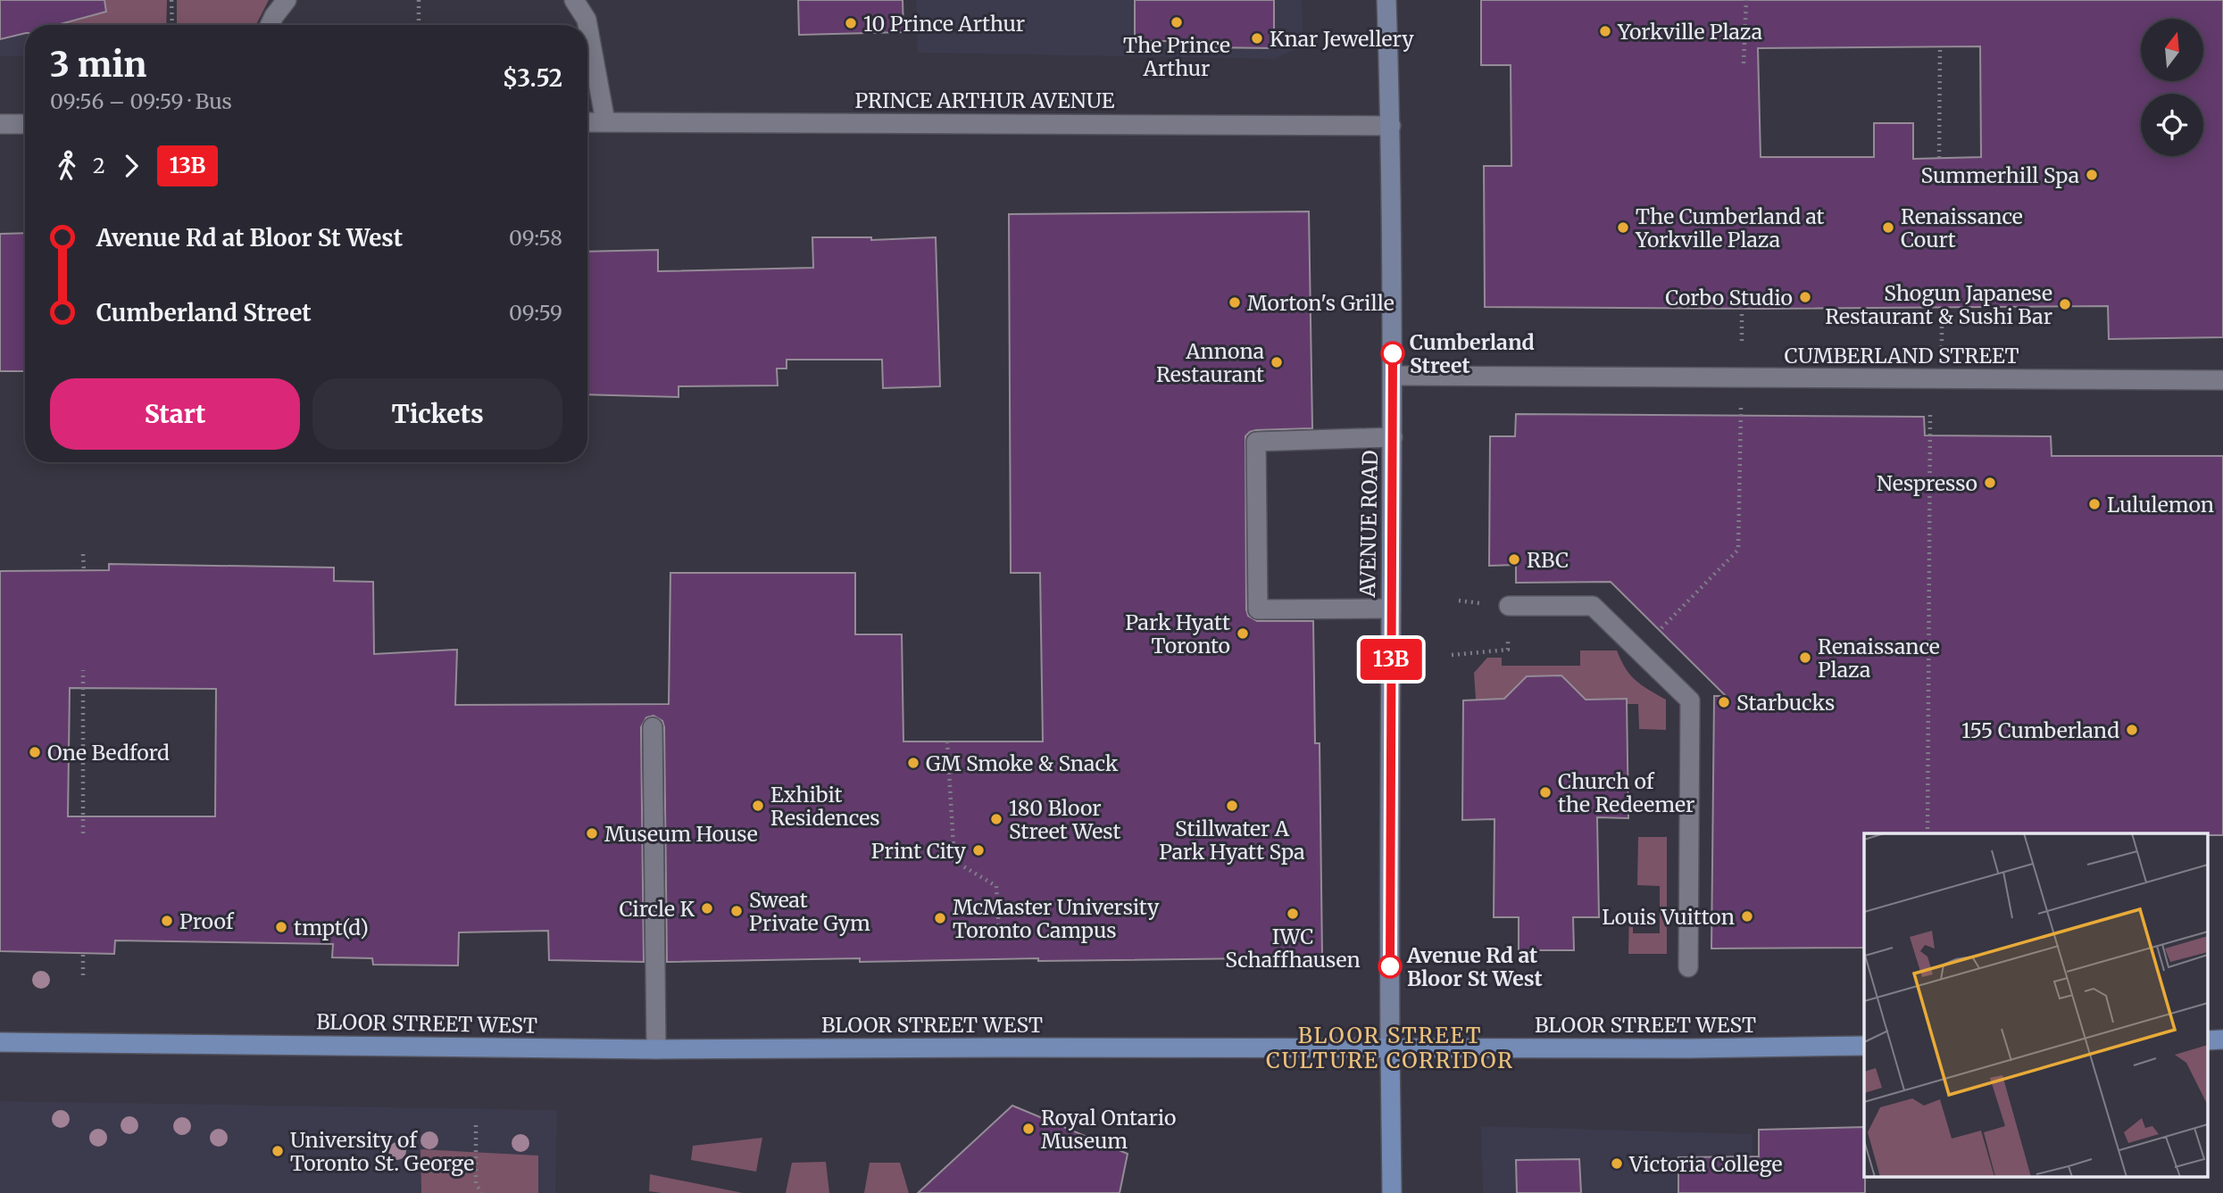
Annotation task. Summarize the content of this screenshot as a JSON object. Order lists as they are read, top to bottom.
{
  "streets": {
    "main road": ["AVENUE ROAD", "BLOOR STREET WEST"],
    "street": ["PRINCE ARTHUR AVENUE", "CUMBERLAND STREET"]
  },
  "crossings": [
    ["PRINCE ARTHUR AVENUE", "AVENUE ROAD"],
    ["CUMBERLAND STREET", "AVENUE ROAD"],
    ["AVENUE ROAD", "BLOOR STREET WEST"]
  ],
  "districts": ["BLOOR STREET CULTURE CORRIDOR"],
  "places": [
    "The Prince Arthur",
    "10 Prince Arthur",
    "Yorkville Plaza",
    "Knar Jewellery",
    "Summerhill Spa",
    "The Cumberland at Yorkville Plaza",
    "Renaissance Court",
    "Corbo Studio",
    "Morton's Grille",
    "Shogun Japanese Restaurant & Sushi Bar",
    "Cumberland Street",
    "Annona Restaurant",
    "Nespresso",
    "Lululemon",
    "RBC",
    "Park Hyatt Toronto",
    "Renaissance Plaza",
    "Starbucks",
    "155 Cumberland",
    "One Bedford",
    "GM Smoke & Snack",
    "Church of the Redeemer",
    "Exhibit Residences",
    "Stillwater A Park Hyatt Spa",
    "180 Bloor Street West",
    "Museum House",
    "Print City",
    "Circle K",
    "Sweat Private Gym",
    "IWC Schaffhausen",
    "Louis Vuitton",
    "McMaster University Toronto Campus",
    "Proof",
    "tmpt(d)",
    "Avenue Rd at Bloor St West",
    "Royal Ontario Museum",
    "University of Toronto St. George",
    "Victoria College"
  ],
  "lines": ["bus line 13B"],
  "north": "top",
  "page": {
    "on_map": "13B",
    "heading": ["3 min", "09:56 – 09:59 · Bus", "$3.52"],
    "legs": ["2", "13B"],
    "list": [
      {
        "name": "Avenue Rd at Bloor St West",
        "value": "09:58"
      },
      {
        "name": "Cumberland Street",
        "value": "09:59"
      }
    ],
    "buttons": ["Start", "Tickets"]
  }
}
